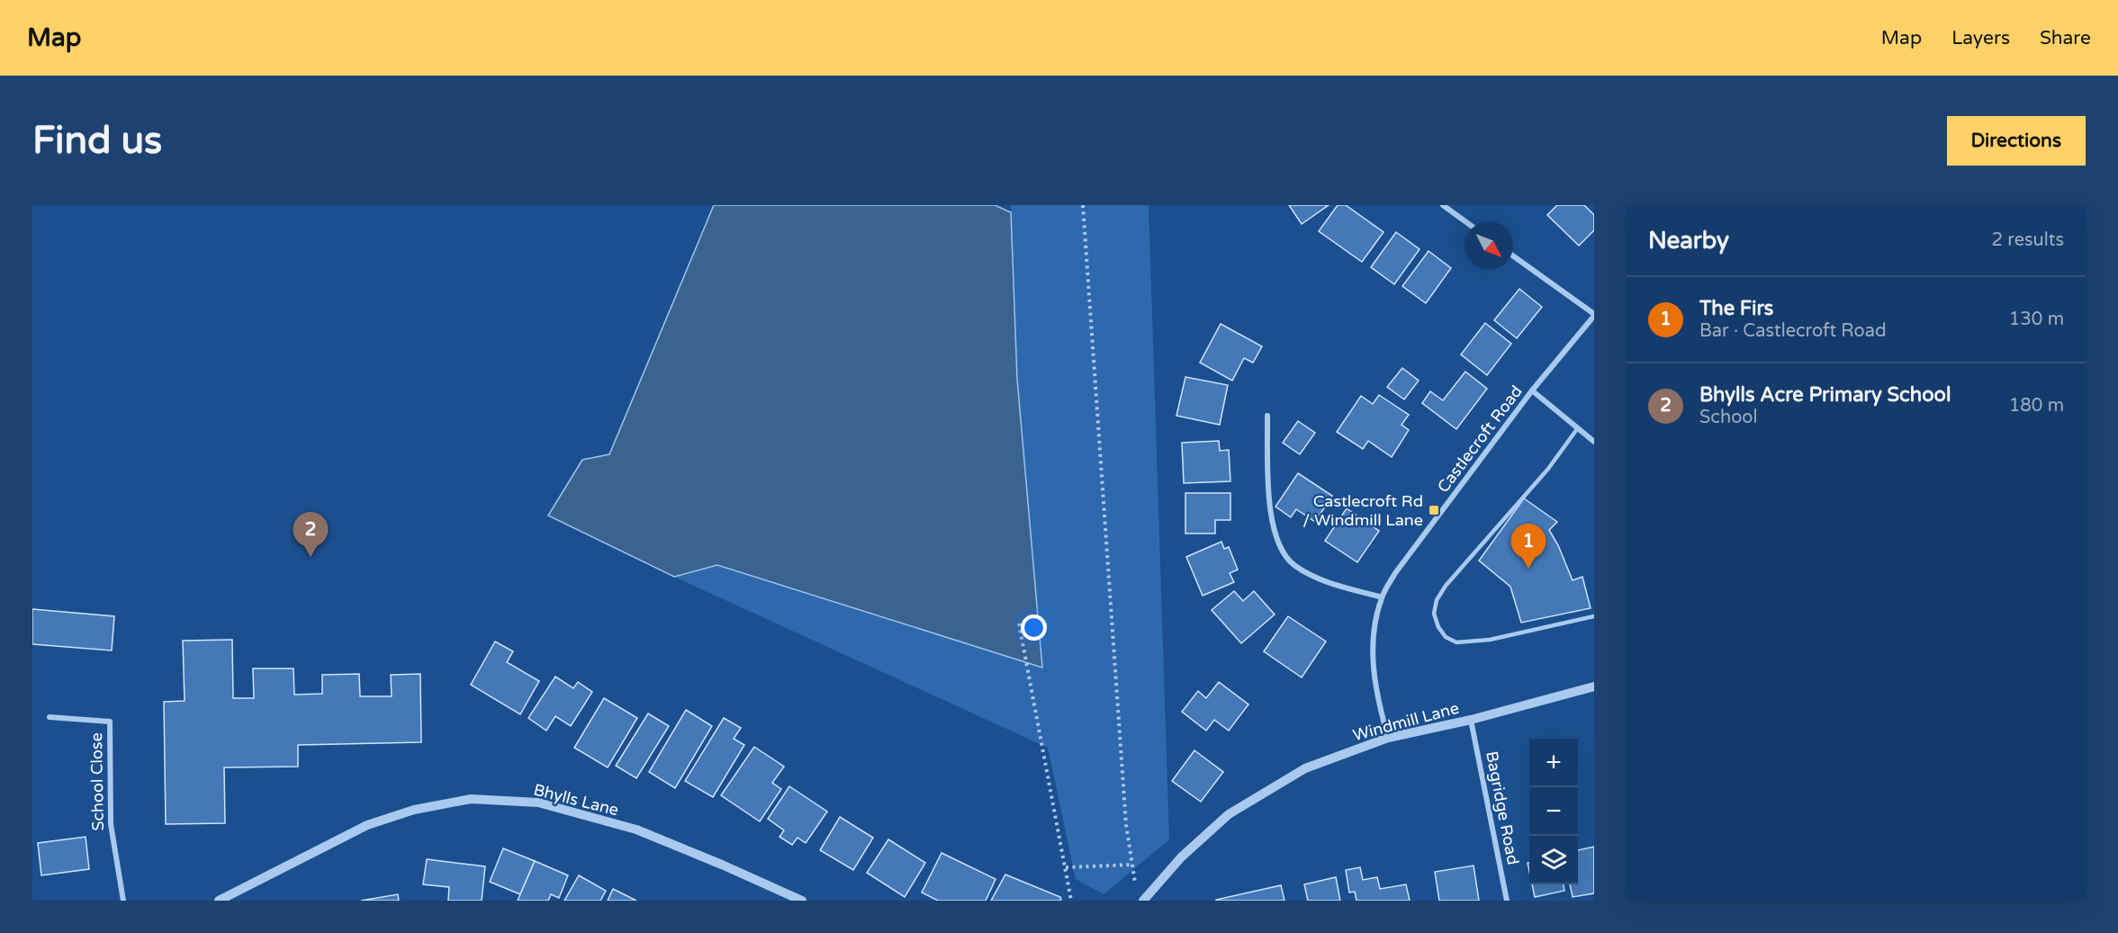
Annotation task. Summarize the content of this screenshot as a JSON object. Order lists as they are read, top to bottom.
{
  "streets": {
    "street": [
      "Castlecroft Road",
      "Windmill Lane",
      "School Close",
      "Bhylls Lane",
      "Bagridge Road"
    ]
  },
  "crossings": [
    ["Castlecroft Road", "Windmill Lane"],
    ["Windmill Lane", "Bagridge Road"]
  ],
  "places": {
    "transit": ["Castlecroft Rd / Windmill Lane"]
  },
  "north": "bottom right",
  "page": {
    "header": "Map",
    "nav": ["Map", "Layers", "Share"],
    "buttons": "Directions",
    "title": "Find us",
    "heading": ["Nearby", "2 results"],
    "list": [
      {
        "mark": "1",
        "name": "The Firs",
        "note": "Bar · Castlecroft Road",
        "value": "130 m"
      },
      {
        "mark": "2",
        "name": "Bhylls Acre Primary School",
        "note": "School",
        "value": "180 m"
      }
    ],
    "pins": ["2", "1"],
    "map_buttons": ["+", "−"]
  }
}
